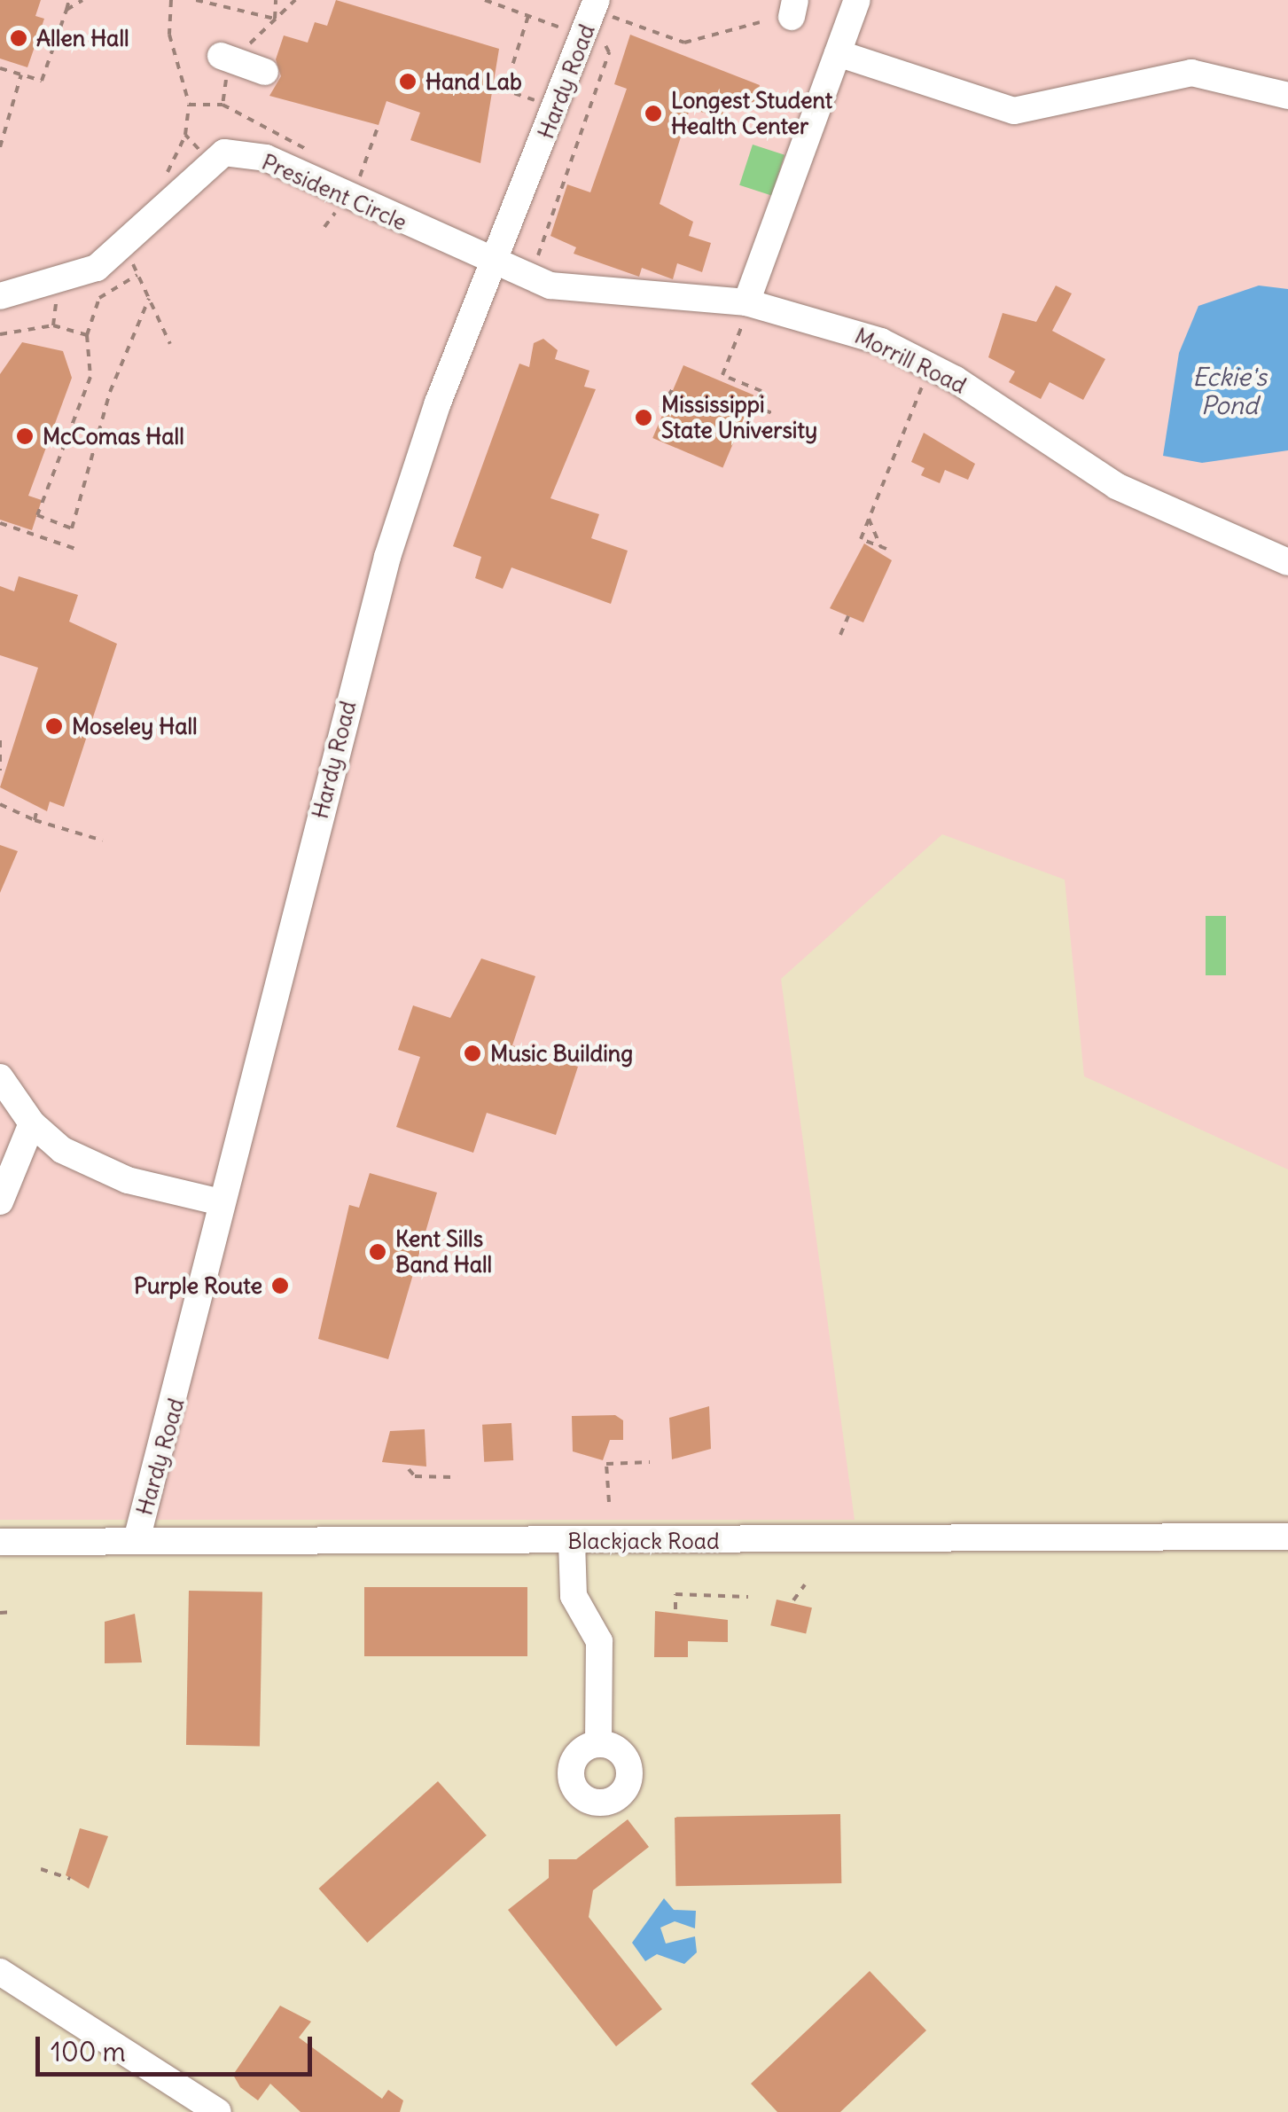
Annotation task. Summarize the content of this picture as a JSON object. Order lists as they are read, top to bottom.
{
  "streets": {
    "street": [
      "Hardy Road",
      "President Circle",
      "Morrill Road",
      "Blackjack Road"
    ]
  },
  "crossings": [
    ["Hardy Road", "President Circle"],
    ["Hardy Road", "Morrill Road"],
    ["Hardy Road", "Blackjack Road"],
    ["President Circle", "Morrill Road"]
  ],
  "water": ["Eckie's Pond"],
  "places": [
    "Allen Hall",
    "Hand Lab",
    "Longest Student Health Center",
    "Mississippi State University",
    "McComas Hall",
    "Moseley Hall",
    "Music Building",
    "Kent Sills Band Hall",
    "Purple Route"
  ],
  "scale_bar": "100 m"
}
